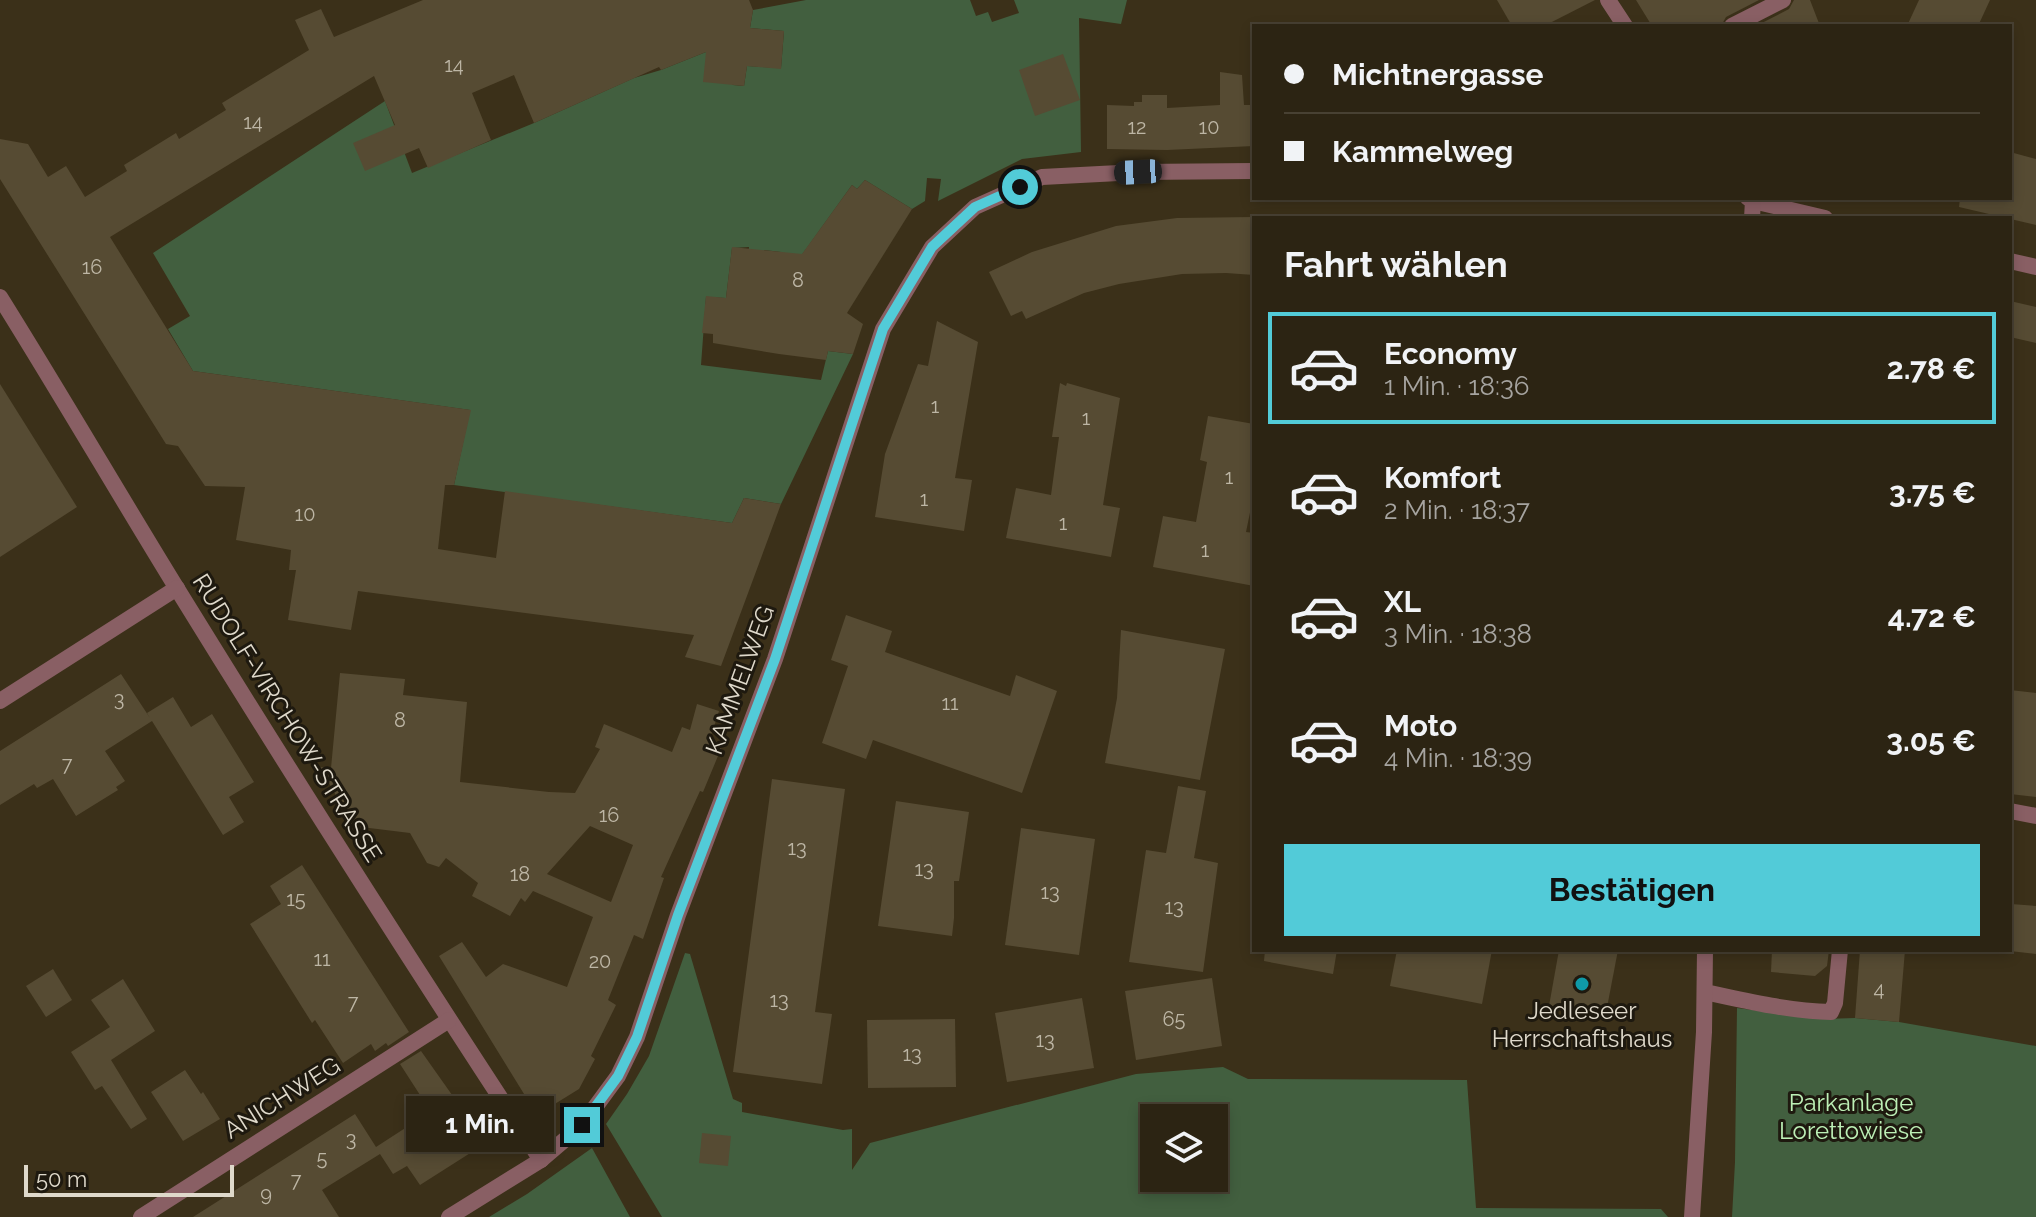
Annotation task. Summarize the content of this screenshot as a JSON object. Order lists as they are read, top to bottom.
{
  "streets": {
    "street": ["KAMMELWEG", "RUDOLF-VIRCHOW-STRASSE", "ANICHWEG"]
  },
  "crossings": [
    ["KAMMELWEG", "RUDOLF-VIRCHOW-STRASSE"],
    ["RUDOLF-VIRCHOW-STRASSE", "ANICHWEG"]
  ],
  "parks": ["Parkanlage Lorettowiese"],
  "places": ["Jedleseer Herrschaftshaus"],
  "house_numbers": [
    "14",
    "14",
    "12",
    "10",
    "16",
    "8",
    "1",
    "1",
    "1",
    "1",
    "10",
    "1",
    "1",
    "3",
    "11",
    "8",
    "7",
    "16",
    "13",
    "13",
    "18",
    "13",
    "15",
    "13",
    "11",
    "20",
    "4",
    "13",
    "7",
    "65",
    "13",
    "13",
    "3",
    "5",
    "7",
    "9"
  ],
  "scale_bar": "50 m",
  "page": {
    "banner": ["Michtnergasse", "Kammelweg"],
    "heading": "Fahrt wählen",
    "list": [
      {
        "name": "Economy",
        "note": "1 Min. · 18:36",
        "value": "2.78 €"
      },
      {
        "name": "Komfort",
        "note": "2 Min. · 18:37",
        "value": "3.75 €"
      },
      {
        "name": "XL",
        "note": "3 Min. · 18:38",
        "value": "4.72 €"
      },
      {
        "name": "Moto",
        "note": "4 Min. · 18:39",
        "value": "3.05 €"
      }
    ],
    "buttons": "Bestätigen",
    "bubble": "1 Min.",
    "scale": "50 m"
  }
}
